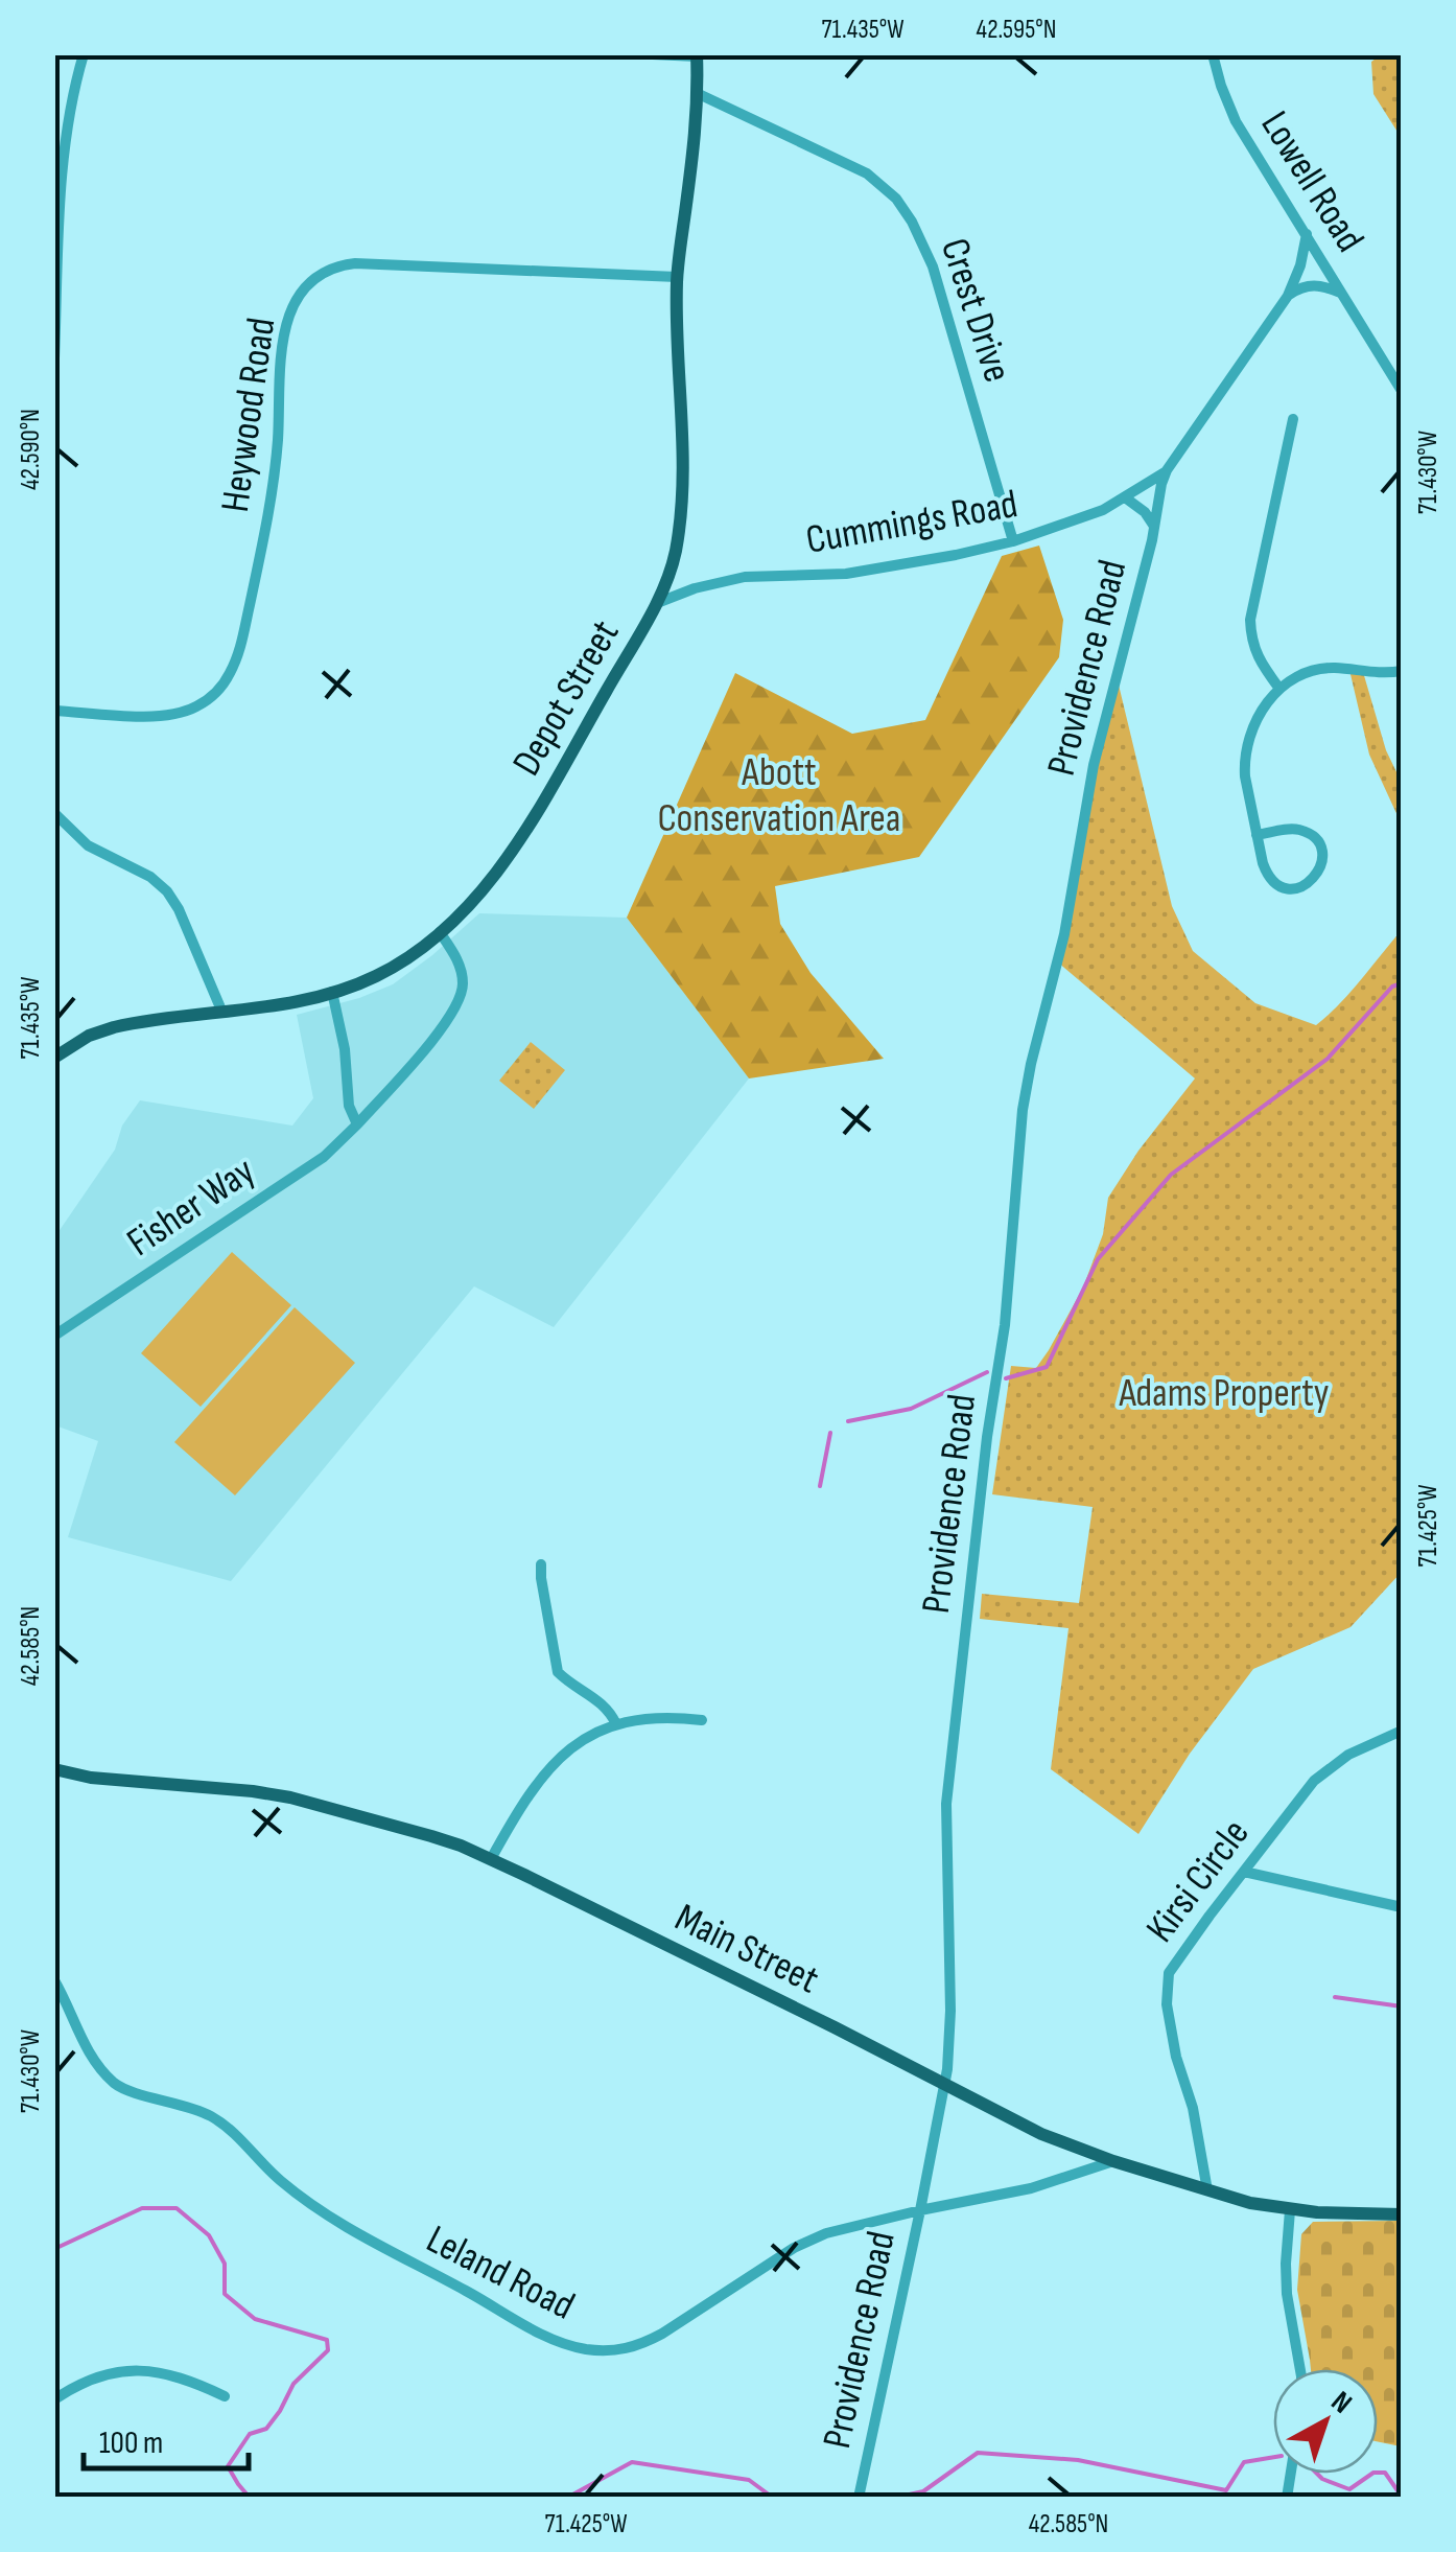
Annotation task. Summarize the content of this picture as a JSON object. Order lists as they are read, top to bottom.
{
  "streets": {
    "main road": ["Depot Street", "Main Street"],
    "street": [
      "Lowell Road",
      "Crest Drive",
      "Heywood Road",
      "Cummings Road",
      "Providence Road",
      "Fisher Way",
      "Kirsi Circle",
      "Leland Road"
    ]
  },
  "crossings": [
    ["Lowell Road", "Providence Road"],
    ["Crest Drive", "Cummings Road"],
    ["Crest Drive", "Depot Street"],
    ["Heywood Road", "Depot Street"],
    ["Cummings Road", "Providence Road"],
    ["Cummings Road", "Depot Street"],
    ["Providence Road", "Main Street"],
    ["Providence Road", "Leland Road"],
    ["Depot Street", "Fisher Way"],
    ["Kirsi Circle", "Main Street"],
    ["Main Street", "Leland Road"]
  ],
  "parks": ["Abott Conservation Area", "Adams Property"],
  "scale_bar": "100 m",
  "north": "top right",
  "coordinates": [
    "71.435°W",
    "42.595°N",
    "42.590°N",
    "71.430°W",
    "71.425°W",
    "42.585°N"
  ]
}
